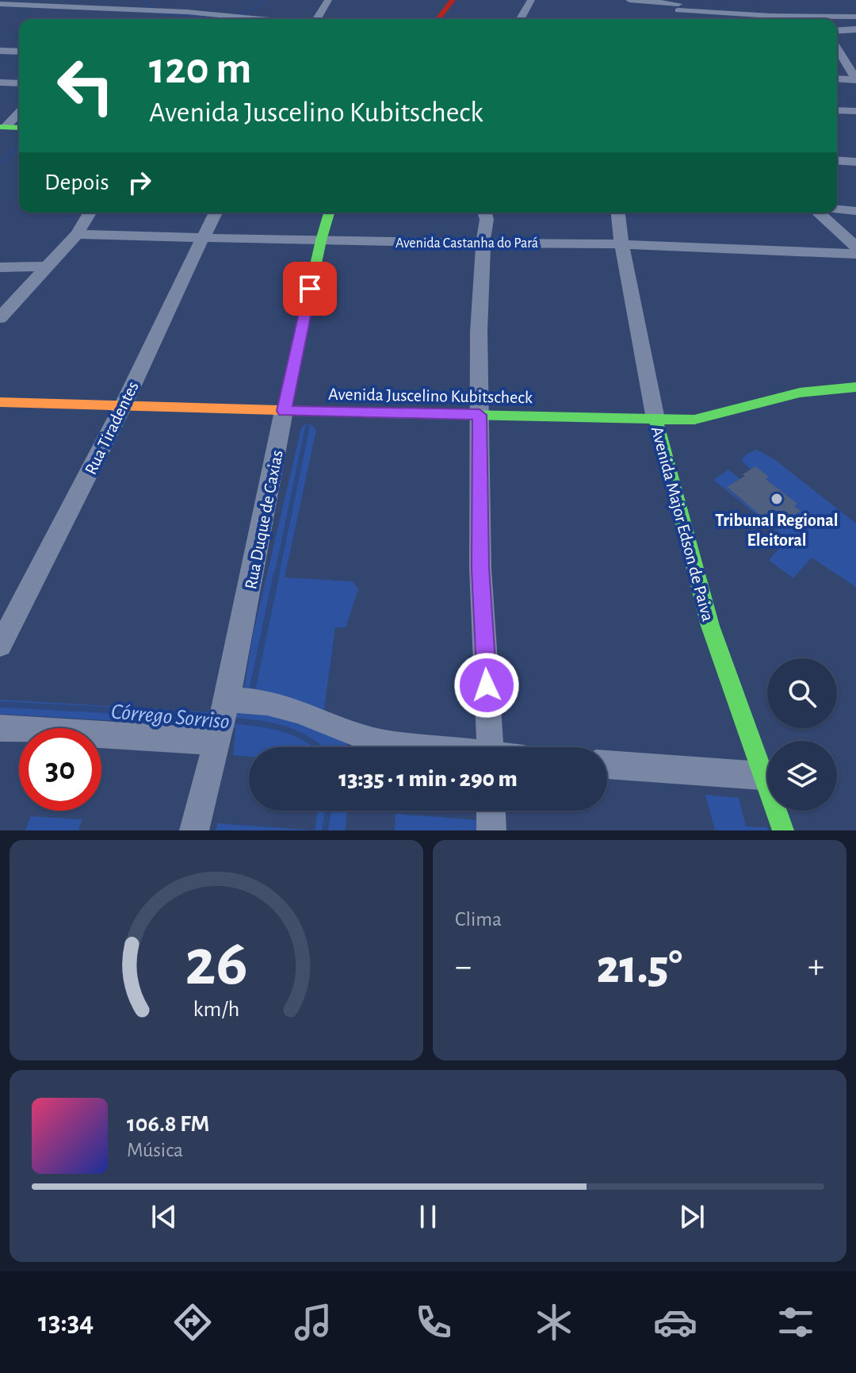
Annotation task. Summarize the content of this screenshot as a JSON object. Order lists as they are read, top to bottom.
{
  "streets": {
    "street": [
      "Avenida Castanha do Pará",
      "Avenida Juscelino Kubitscheck",
      "Rua Tiradentes",
      "Rua Duque de Caxias",
      "Avenida Major Edson de Paiva"
    ]
  },
  "crossings": [
    ["Avenida Castanha do Pará", "Rua Tiradentes"],
    ["Avenida Castanha do Pará", "Rua Duque de Caxias"],
    ["Avenida Castanha do Pará", "Avenida Major Edson de Paiva"],
    ["Avenida Juscelino Kubitscheck", "Rua Tiradentes"],
    ["Avenida Juscelino Kubitscheck", "Rua Duque de Caxias"],
    ["Avenida Juscelino Kubitscheck", "Avenida Major Edson de Paiva"]
  ],
  "water": ["Córrego Sorriso"],
  "places": ["Tribunal Regional Eleitoral"],
  "page": {
    "turn": ["120 m", "Avenida Juscelino Kubitscheck"],
    "then": "Depois",
    "limit": "30",
    "trip": "13:35 · 1 min · 290 m",
    "tile": "Clima",
    "heat": ["−", "21.5°", "+"],
    "song": ["106.8 FM", "Música"],
    "tabs": "13:34",
    "gauge": ["26", "km/h"]
  }
}
